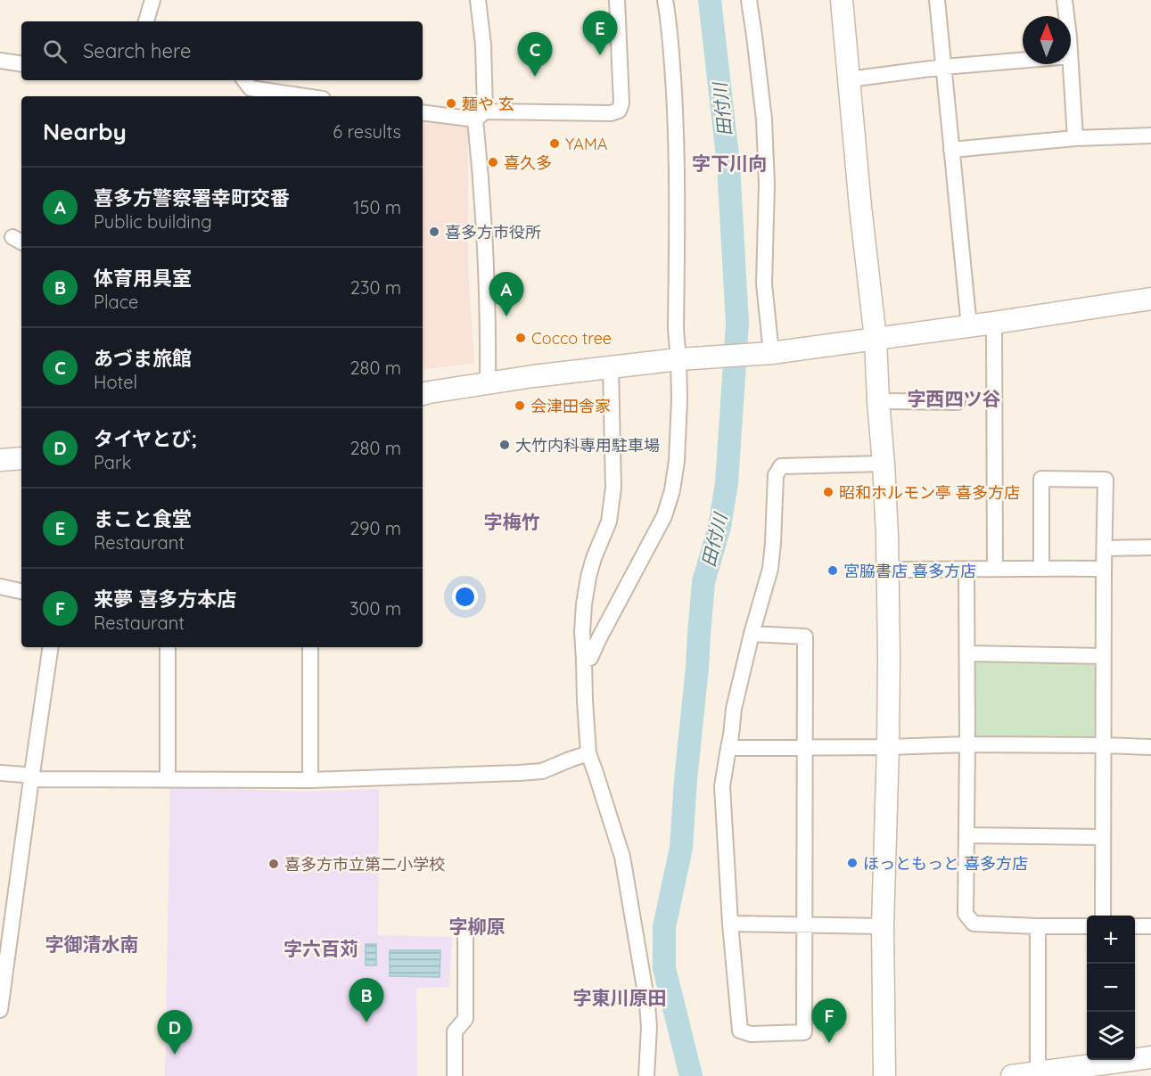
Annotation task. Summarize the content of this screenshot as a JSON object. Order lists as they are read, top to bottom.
{
  "districts": [
    "字下川向",
    "字西四ツ谷",
    "字梅竹",
    "字柳原",
    "字御清水南",
    "字六百苅",
    "字東川原田"
  ],
  "water": ["田付川"],
  "places": [
    "麺や 玄",
    "YAMA",
    "喜久多",
    "喜多方市役所",
    "Cocco tree",
    "会津田舎家",
    "大竹内科専用駐車場",
    "昭和ホルモン亭 喜多方店",
    "宮脇書店 喜多方店",
    "ほっともっと 喜多方店",
    "喜多方市立第二小学校"
  ],
  "north": "top",
  "page": {
    "pins": [
      "E",
      "C",
      "A",
      "B",
      "F",
      "D"
    ],
    "search": "Search here",
    "heading": ["Nearby", "6 results"],
    "list": [
      {
        "mark": "A",
        "name": "喜多方警察署幸町交番",
        "note": "Public building",
        "value": "150 m"
      },
      {
        "mark": "B",
        "name": "体育用具室",
        "note": "Place",
        "value": "230 m"
      },
      {
        "mark": "C",
        "name": "あづま旅館",
        "note": "Hotel",
        "value": "280 m"
      },
      {
        "mark": "D",
        "name": "タイヤとび;",
        "note": "Park",
        "value": "280 m"
      },
      {
        "mark": "E",
        "name": "まこと食堂",
        "note": "Restaurant",
        "value": "290 m"
      },
      {
        "mark": "F",
        "name": "来夢 喜多方本店",
        "note": "Restaurant",
        "value": "300 m"
      }
    ],
    "map_buttons": ["+", "−"]
  }
}
